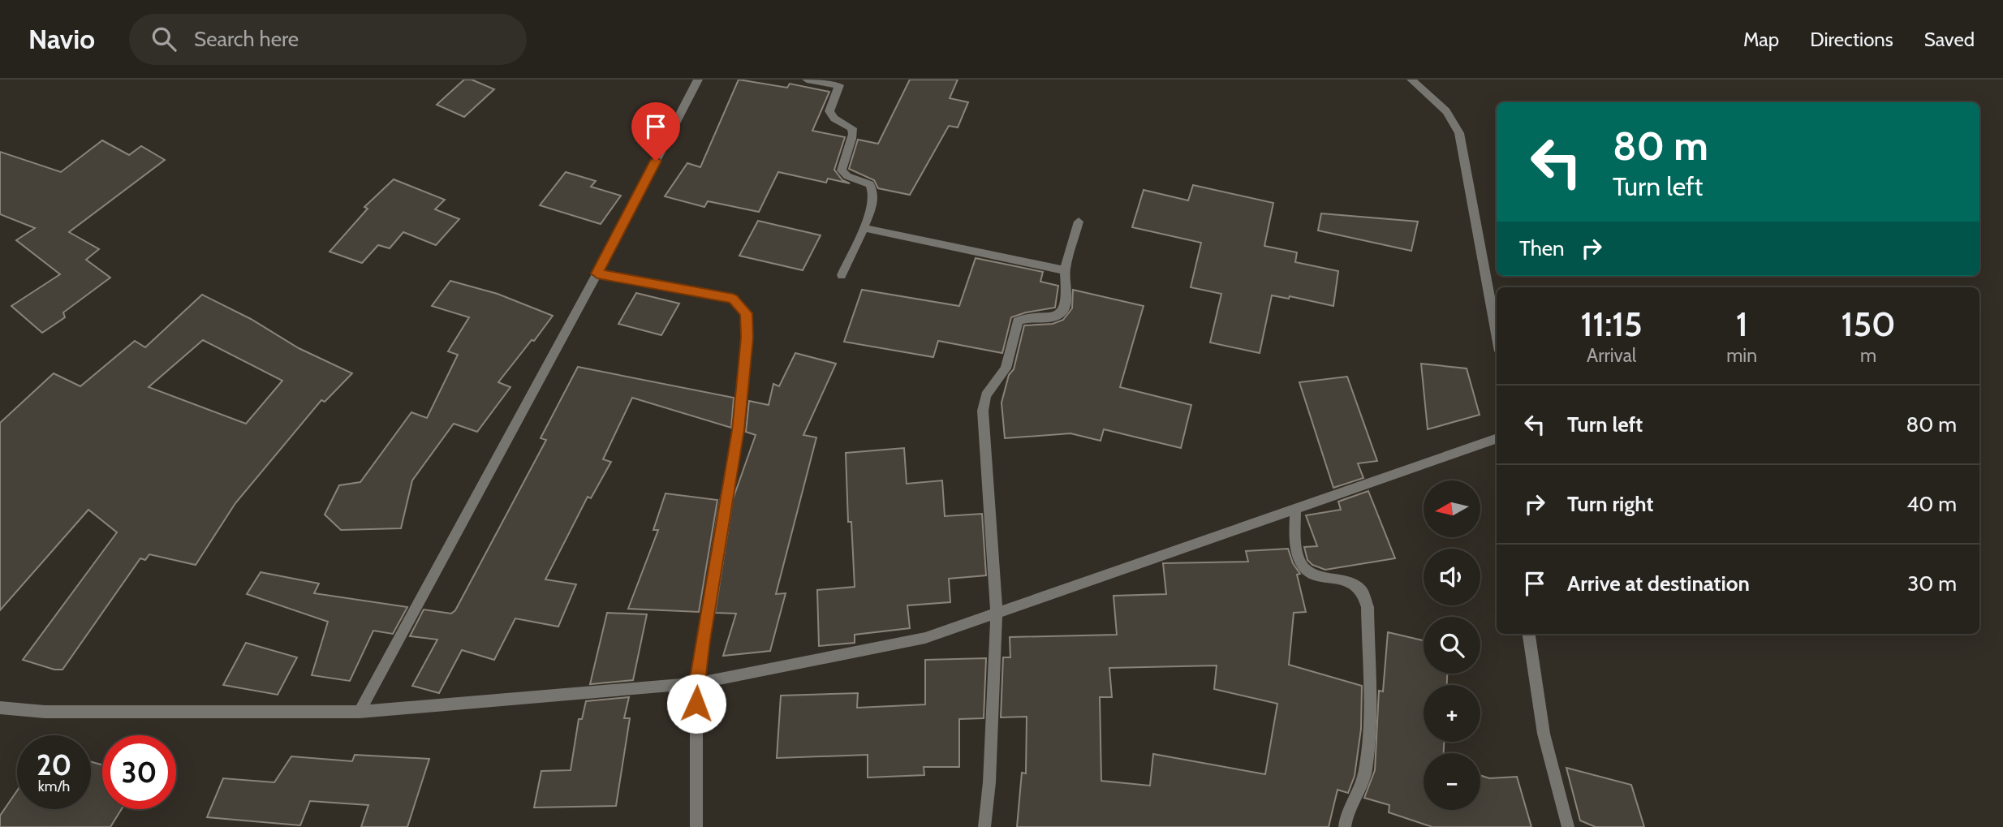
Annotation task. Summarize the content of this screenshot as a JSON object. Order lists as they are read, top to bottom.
{
  "north": "left",
  "page": {
    "header": "Navio",
    "search": "Search here",
    "nav": ["Map", "Directions", "Saved"],
    "turn": ["80 m", "Turn left"],
    "then": "Then",
    "eta": [
      "11:15",
      "Arrival",
      "1",
      "min",
      "150",
      "m"
    ],
    "list": [
      {
        "name": "Turn left",
        "value": "80 m"
      },
      {
        "name": "Turn right",
        "value": "40 m"
      },
      {
        "name": "Arrive at destination",
        "value": "30 m"
      }
    ],
    "map_buttons": ["+", "−"],
    "speed": "20 km/h",
    "limit": "30"
  }
}
